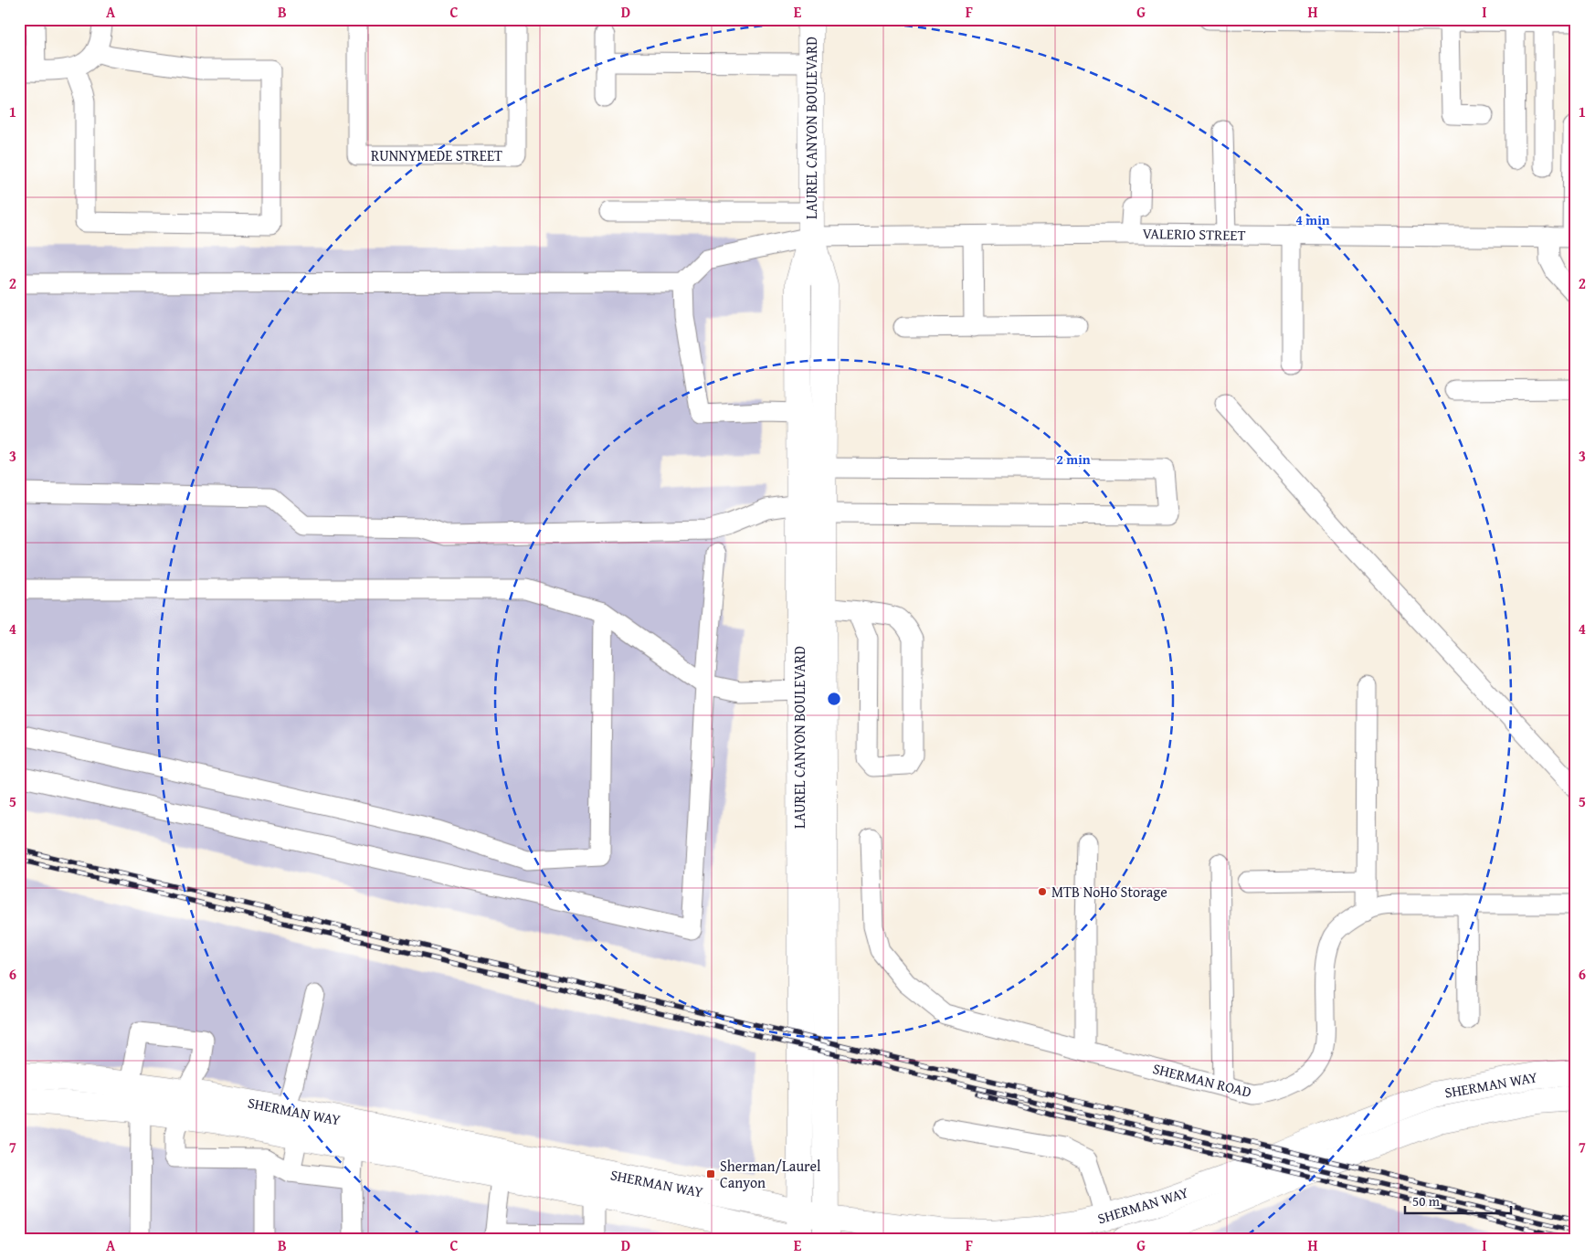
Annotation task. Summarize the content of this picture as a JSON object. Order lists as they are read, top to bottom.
{
  "streets": {
    "main road": ["LAUREL CANYON BOULEVARD", "SHERMAN WAY"],
    "street": ["RUNNYMEDE STREET", "VALERIO STREET", "SHERMAN ROAD"]
  },
  "crossings": [
    ["LAUREL CANYON BOULEVARD", "VALERIO STREET"],
    ["LAUREL CANYON BOULEVARD", "SHERMAN WAY"]
  ],
  "places": {
    "other": ["MTB NoHo Storage"],
    "transit": ["Sherman/Laurel Canyon"]
  },
  "scale_bar": "50 m",
  "grid": {
    "columns": [
      "A",
      "B",
      "C",
      "D",
      "E",
      "F",
      "G",
      "H",
      "I"
    ],
    "rows": [
      "1",
      "2",
      "3",
      "4",
      "5",
      "6",
      "7"
    ]
  },
  "rings": ["4 min", "2 min"]
}
